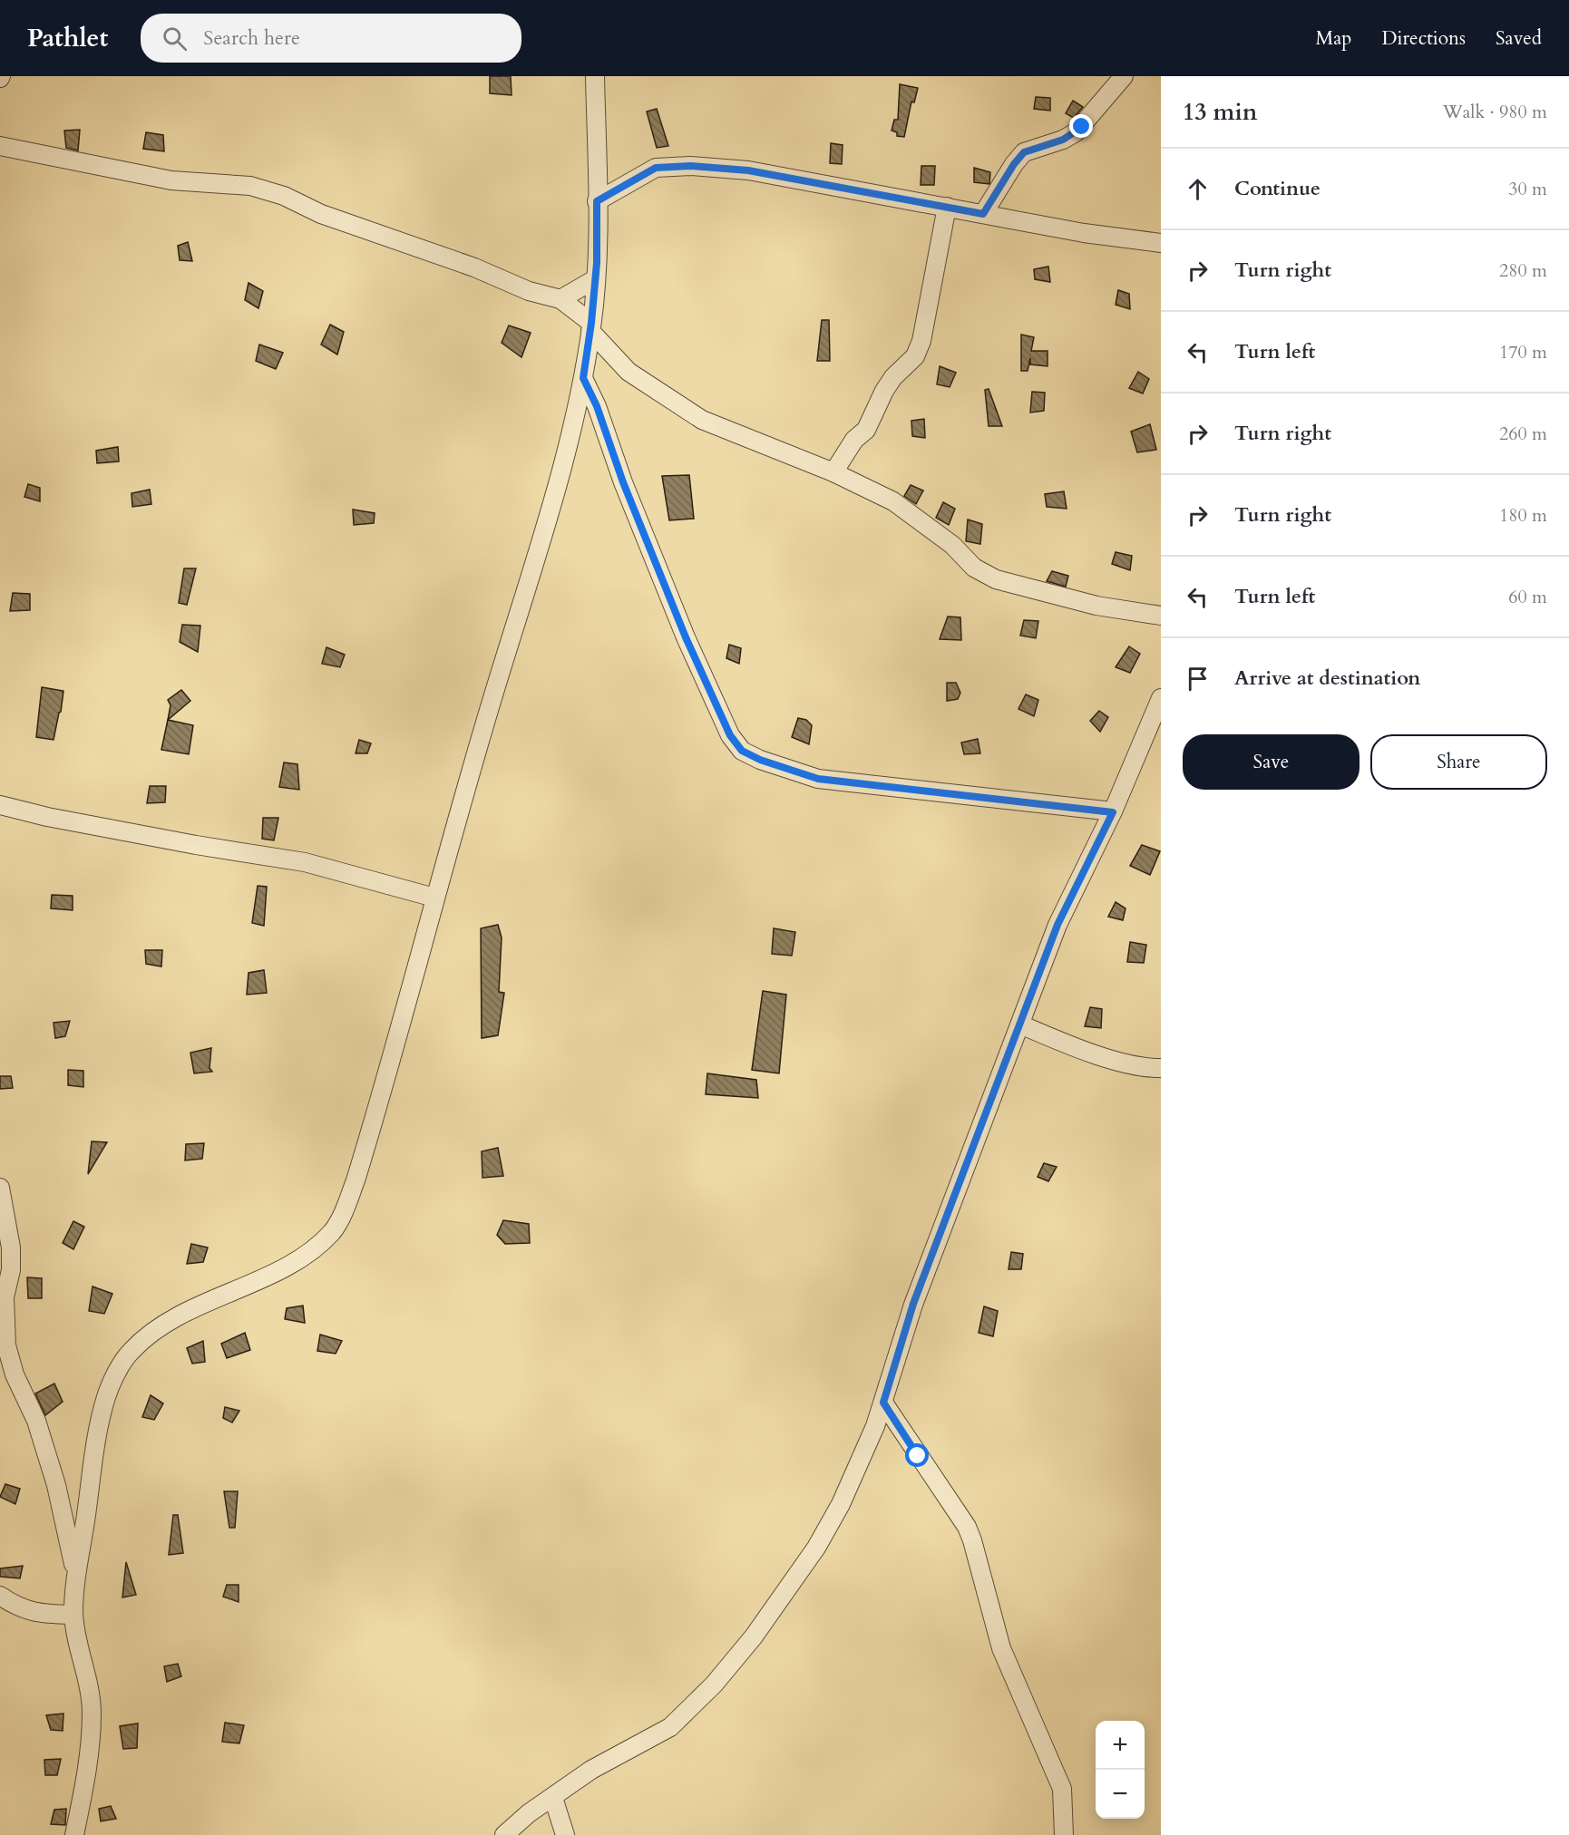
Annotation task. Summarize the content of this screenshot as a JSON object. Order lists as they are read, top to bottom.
{
  "page": {
    "header": "Pathlet",
    "search": "Search here",
    "nav": ["Map", "Directions", "Saved"],
    "heading": ["13 min", "Walk · 980 m"],
    "list": [
      ["Continue", "30 m"],
      ["Turn right", "280 m"],
      ["Turn left", "170 m"],
      ["Turn right", "260 m"],
      ["Turn right", "180 m"],
      ["Turn left", "60 m"],
      "Arrive at destination"
    ],
    "buttons": ["Save", "Share"],
    "map_buttons": ["+", "−"]
  }
}
